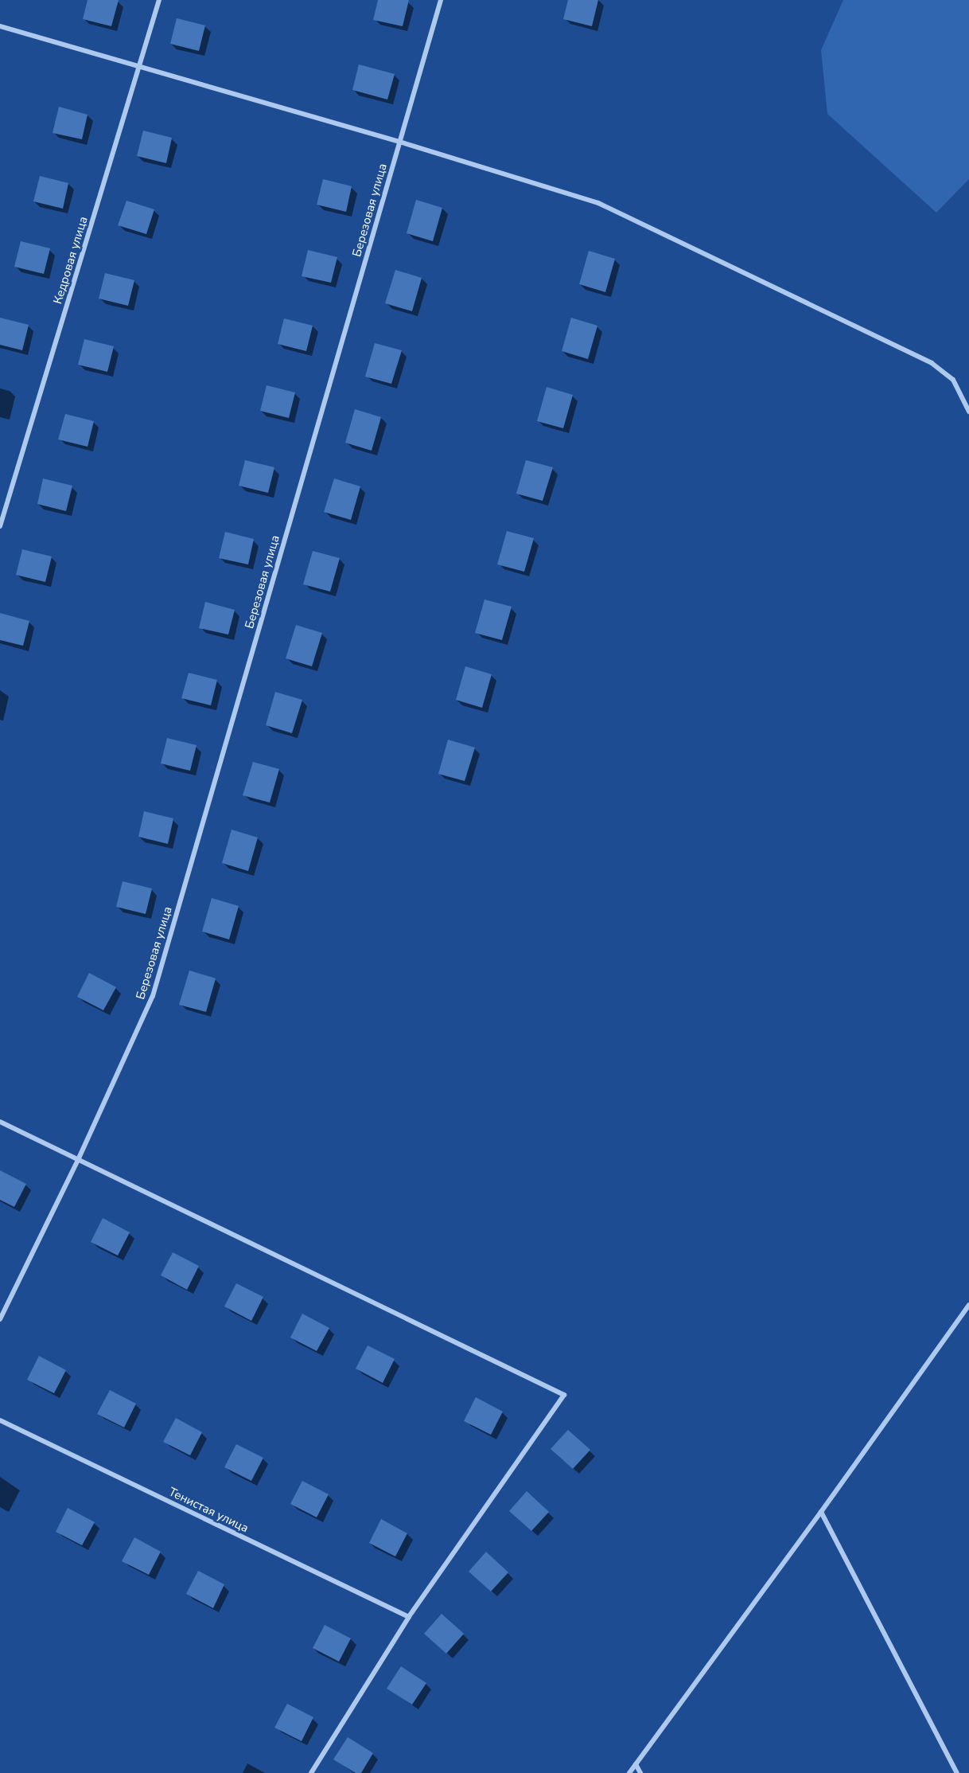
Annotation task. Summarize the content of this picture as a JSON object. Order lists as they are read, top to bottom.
{
  "streets": {
    "street": ["Березовая улица", "Кедровая улица", "Тенистая улица"]
  }
}
